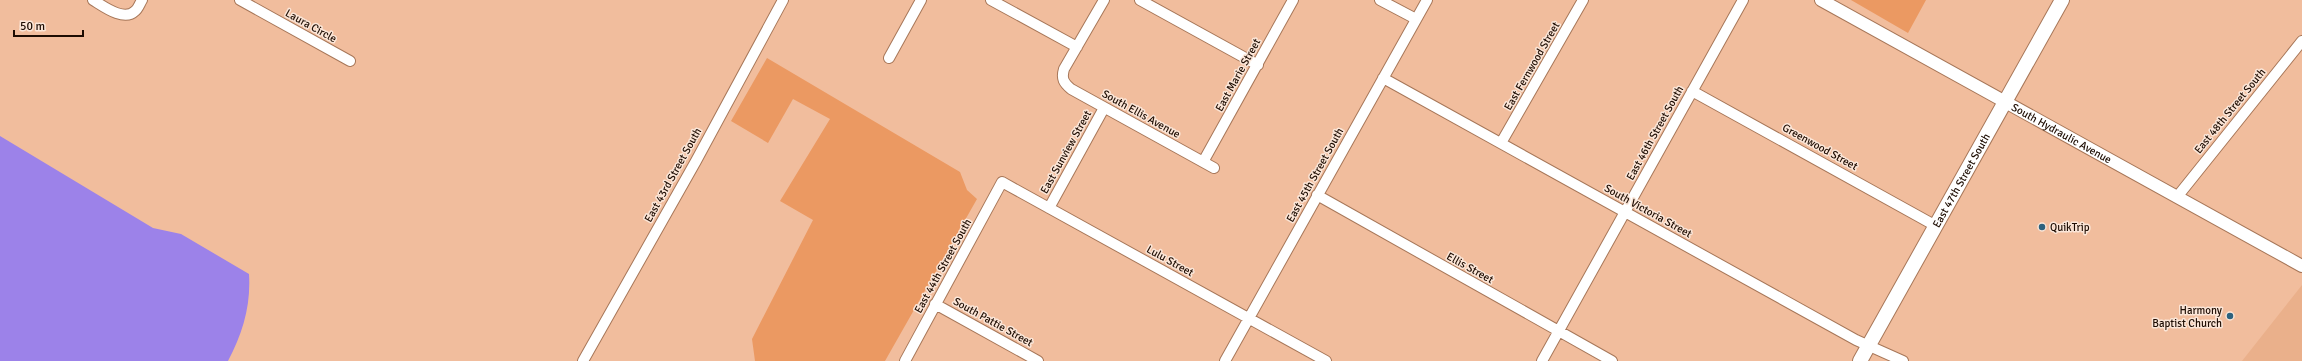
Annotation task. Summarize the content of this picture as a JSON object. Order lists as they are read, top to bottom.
{
  "streets": {
    "main road": ["East 47th Street South"],
    "street": [
      "Laura Circle",
      "East Fernwood Street",
      "East Marie Street",
      "East 48th Street South",
      "South Ellis Avenue",
      "East 46th Street South",
      "South Hydraulic Avenue",
      "Greenwood Street",
      "East Sunview Street",
      "East 43rd Street South",
      "East 45th Street South",
      "South Victoria Street",
      "Lulu Street",
      "East 44th Street South",
      "Ellis Street",
      "South Pattie Street"
    ]
  },
  "crossings": [
    ["East Fernwood Street", "South Victoria Street"],
    ["East Marie Street", "South Ellis Avenue"],
    ["East 48th Street South", "South Hydraulic Avenue"],
    ["South Ellis Avenue", "East Sunview Street"],
    ["East 46th Street South", "Greenwood Street"],
    ["East 46th Street South", "South Victoria Street"],
    ["East 46th Street South", "Ellis Street"],
    ["South Hydraulic Avenue", "East 47th Street South"],
    ["Greenwood Street", "East 47th Street South"],
    ["East Sunview Street", "Lulu Street"],
    ["East 45th Street South", "South Victoria Street"],
    ["East 45th Street South", "Lulu Street"],
    ["East 45th Street South", "Ellis Street"],
    ["East 47th Street South", "South Victoria Street"],
    ["Lulu Street", "East 44th Street South"],
    ["East 44th Street South", "South Pattie Street"]
  ],
  "places": ["QuikTrip", "Harmony Baptist Church"],
  "scale_bar": "50 m"
}
